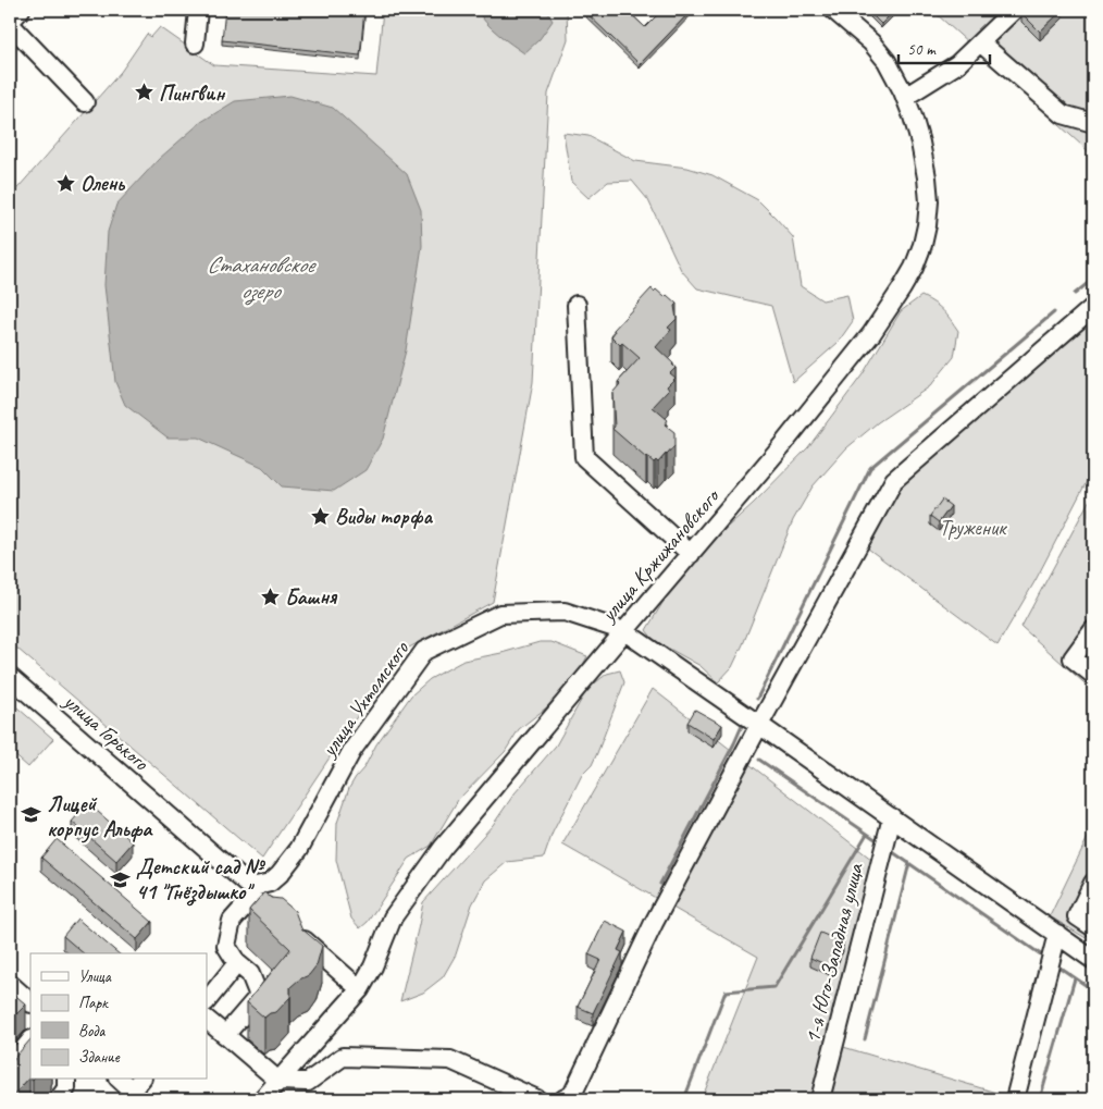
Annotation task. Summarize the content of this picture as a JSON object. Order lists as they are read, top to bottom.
{
  "streets": {
    "street": [
      "улица Кржижановского",
      "улица Ухтомского",
      "улица Горького",
      "1-я Юго-Западная улица"
    ]
  },
  "crossings": [
    ["улица Кржижановского", "улица Ухтомского"],
    ["улица Ухтомского", "улица Горького"],
    ["улица Ухтомского", "1-я Юго-Западная улица"]
  ],
  "water": ["Стахановское озеро"],
  "parks": ["Труженик"],
  "places": {
    "place": [
      "Пингвин",
      "Олень",
      "Виды торфа",
      "Башня"
    ],
    "school or university": ["Лицей корпус Альфа", "Детский сад № 41 \"Гнёздышко\""]
  },
  "legend": [
    "Улица",
    "Парк",
    "Вода",
    "Здание"
  ],
  "scale_bar": "50 m"
}
